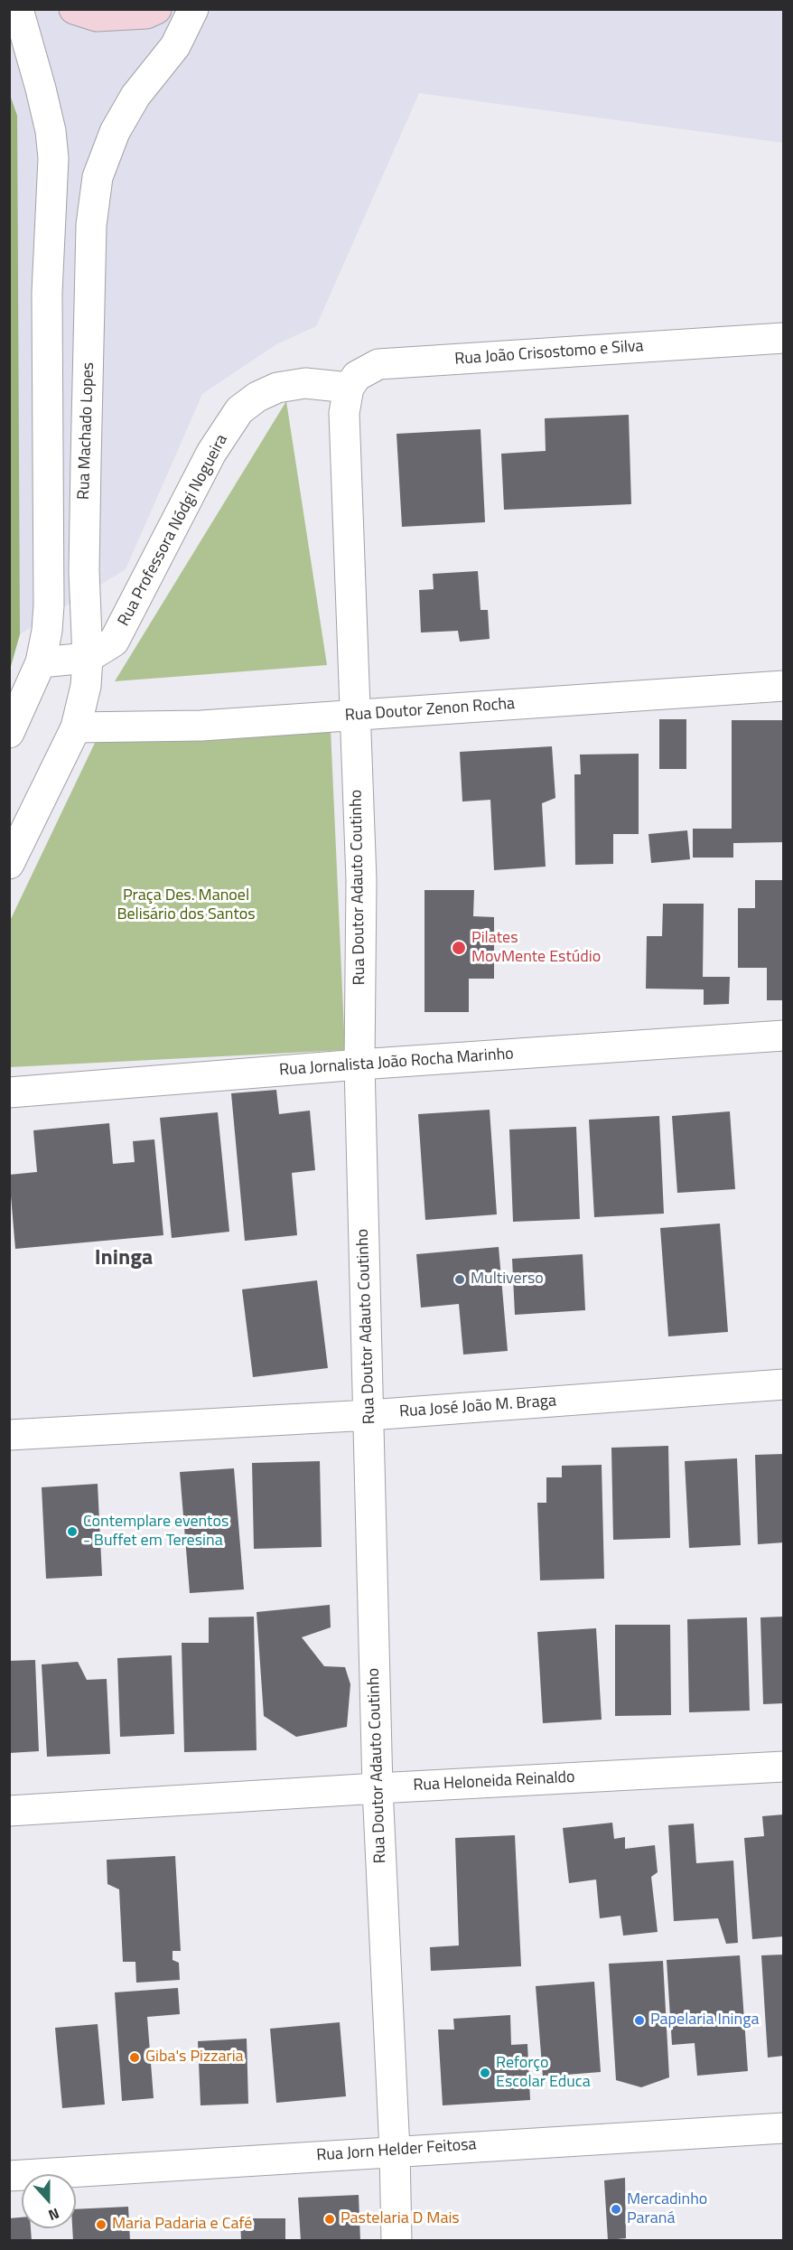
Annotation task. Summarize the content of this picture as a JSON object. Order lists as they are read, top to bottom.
{
  "streets": {
    "street": [
      "Rua João Crisostomo e Silva",
      "Rua Machado Lopes",
      "Rua Professora Nódgi Nogueira",
      "Rua Doutor Zenon Rocha",
      "Rua Doutor Adauto Coutinho",
      "Rua Jornalista João Rocha Marinho",
      "Rua José João M. Braga",
      "Rua Heloneida Reinaldo",
      "Rua Jorn Helder Feitosa"
    ]
  },
  "crossings": [
    ["Rua João Crisostomo e Silva", "Rua Professora Nódgi Nogueira"],
    ["Rua João Crisostomo e Silva", "Rua Doutor Adauto Coutinho"],
    ["Rua Machado Lopes", "Rua Professora Nódgi Nogueira"],
    ["Rua Machado Lopes", "Rua Doutor Zenon Rocha"],
    ["Rua Professora Nódgi Nogueira", "Rua Doutor Adauto Coutinho"],
    ["Rua Doutor Zenon Rocha", "Rua Doutor Adauto Coutinho"],
    ["Rua Doutor Adauto Coutinho", "Rua Jornalista João Rocha Marinho"],
    ["Rua Doutor Adauto Coutinho", "Rua José João M. Braga"],
    ["Rua Doutor Adauto Coutinho", "Rua Heloneida Reinaldo"],
    ["Rua Doutor Adauto Coutinho", "Rua Jorn Helder Feitosa"]
  ],
  "districts": ["Ininga"],
  "parks": ["Praça Des. Manoel Belisário dos Santos"],
  "places": [
    "Pilates MovMente Estúdio",
    "Multiverso",
    "Contemplare eventos - Buffet em Teresina",
    "Papelaria Ininga",
    "Giba's Pizzaria",
    "Reforço Escolar Educa",
    "Mercadinho Paraná",
    "Pastelaria D Mais",
    "Maria Padaria e Café"
  ],
  "north": "bottom"
}
